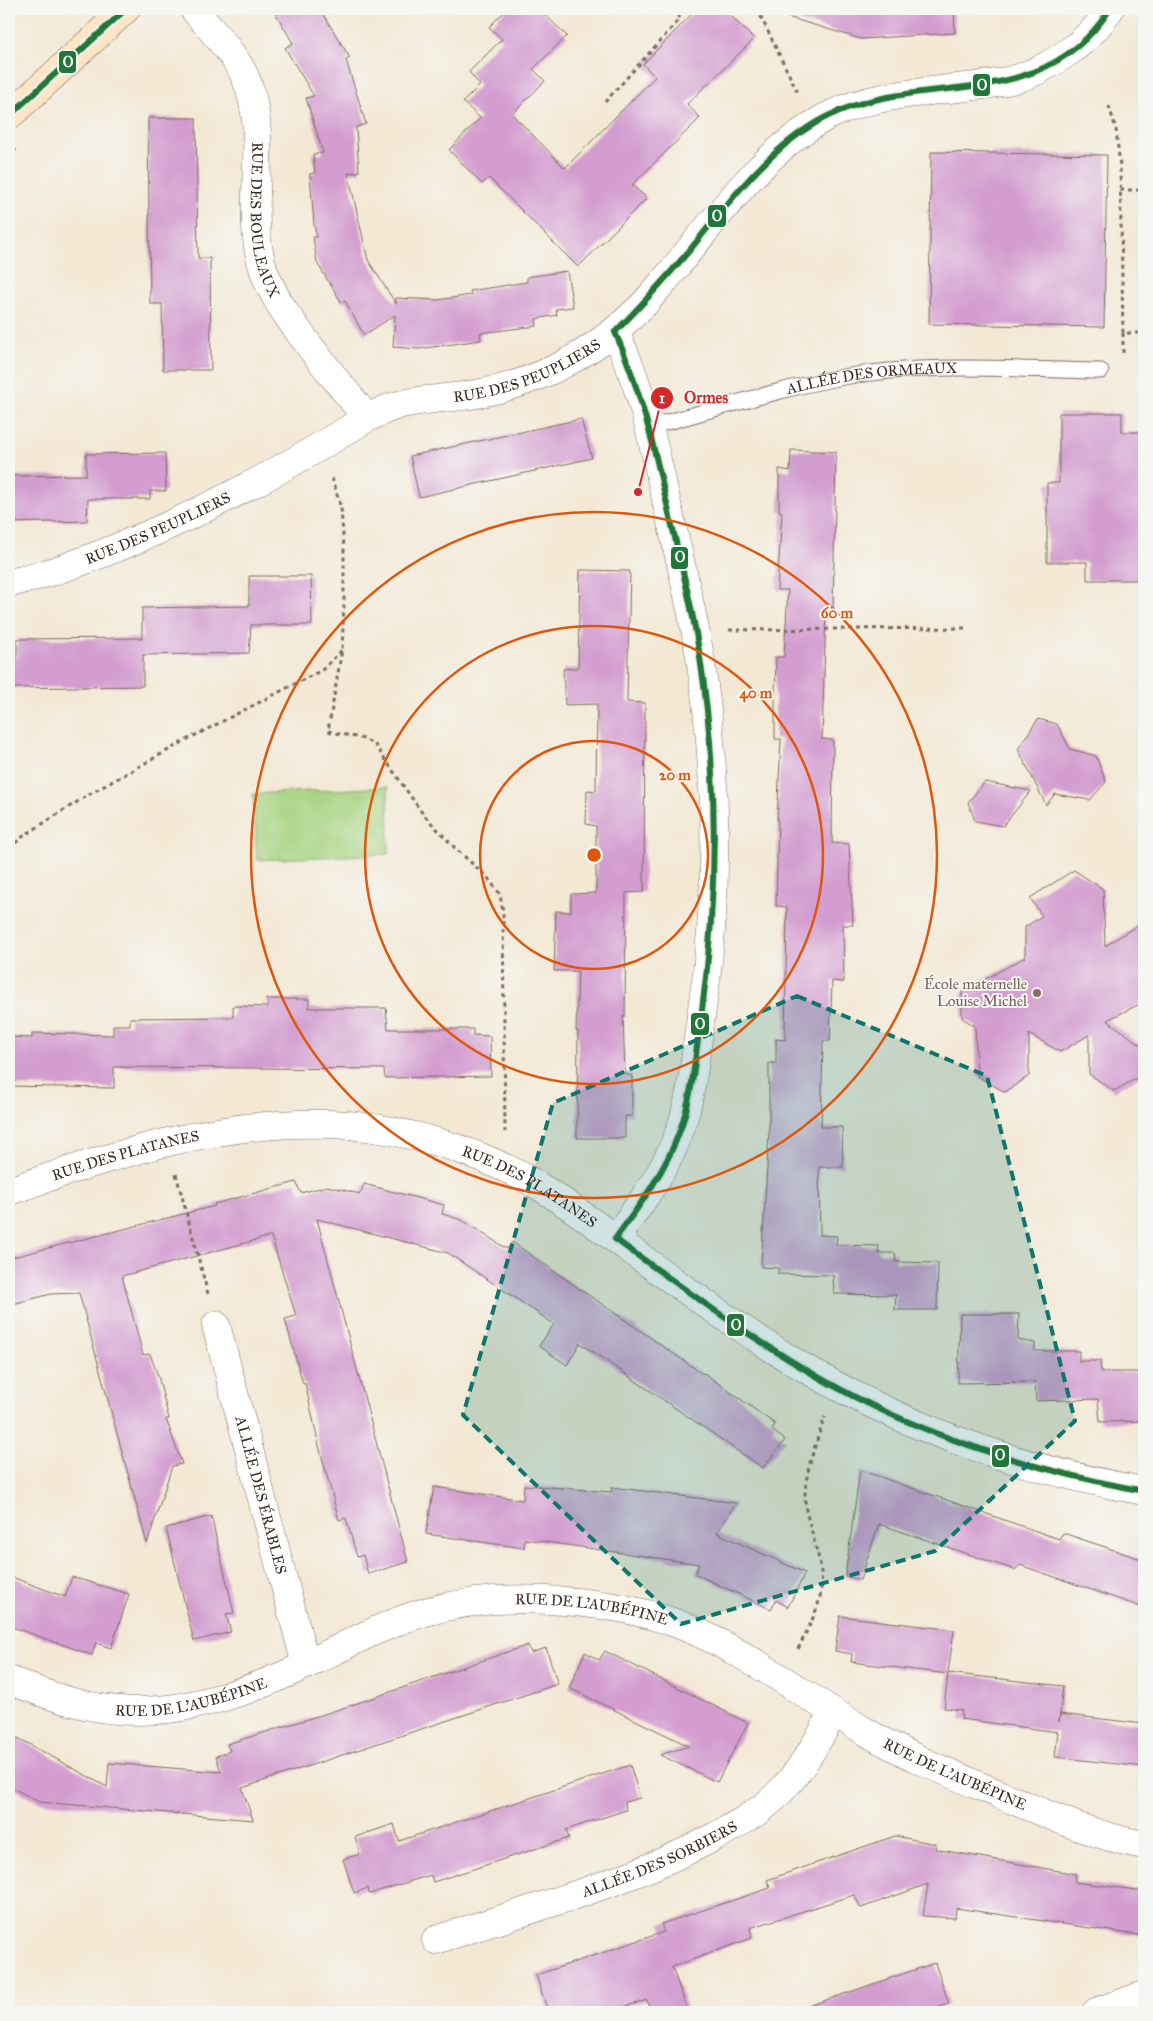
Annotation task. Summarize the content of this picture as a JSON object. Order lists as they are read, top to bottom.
{
  "streets": {
    "street": [
      "RUE DES BOULEAUX",
      "RUE DES PEUPLIERS",
      "RUE DES PLATANES",
      "ALLÉE DES ÉRABLES",
      "RUE DE L'AUBÉPINE",
      "ALLÉE DES SORBIERS"
    ],
    "lane": ["ALLÉE DES ORMEAUX"]
  },
  "crossings": [
    ["RUE DES BOULEAUX", "RUE DES PEUPLIERS"],
    ["ALLÉE DES ÉRABLES", "RUE DE L'AUBÉPINE"],
    ["RUE DE L'AUBÉPINE", "ALLÉE DES SORBIERS"]
  ],
  "places": ["Ormes", "École maternelle Louise Michel"],
  "lines": ["transit line O"],
  "rings": ["60 m", "40 m", "20 m"]
}
